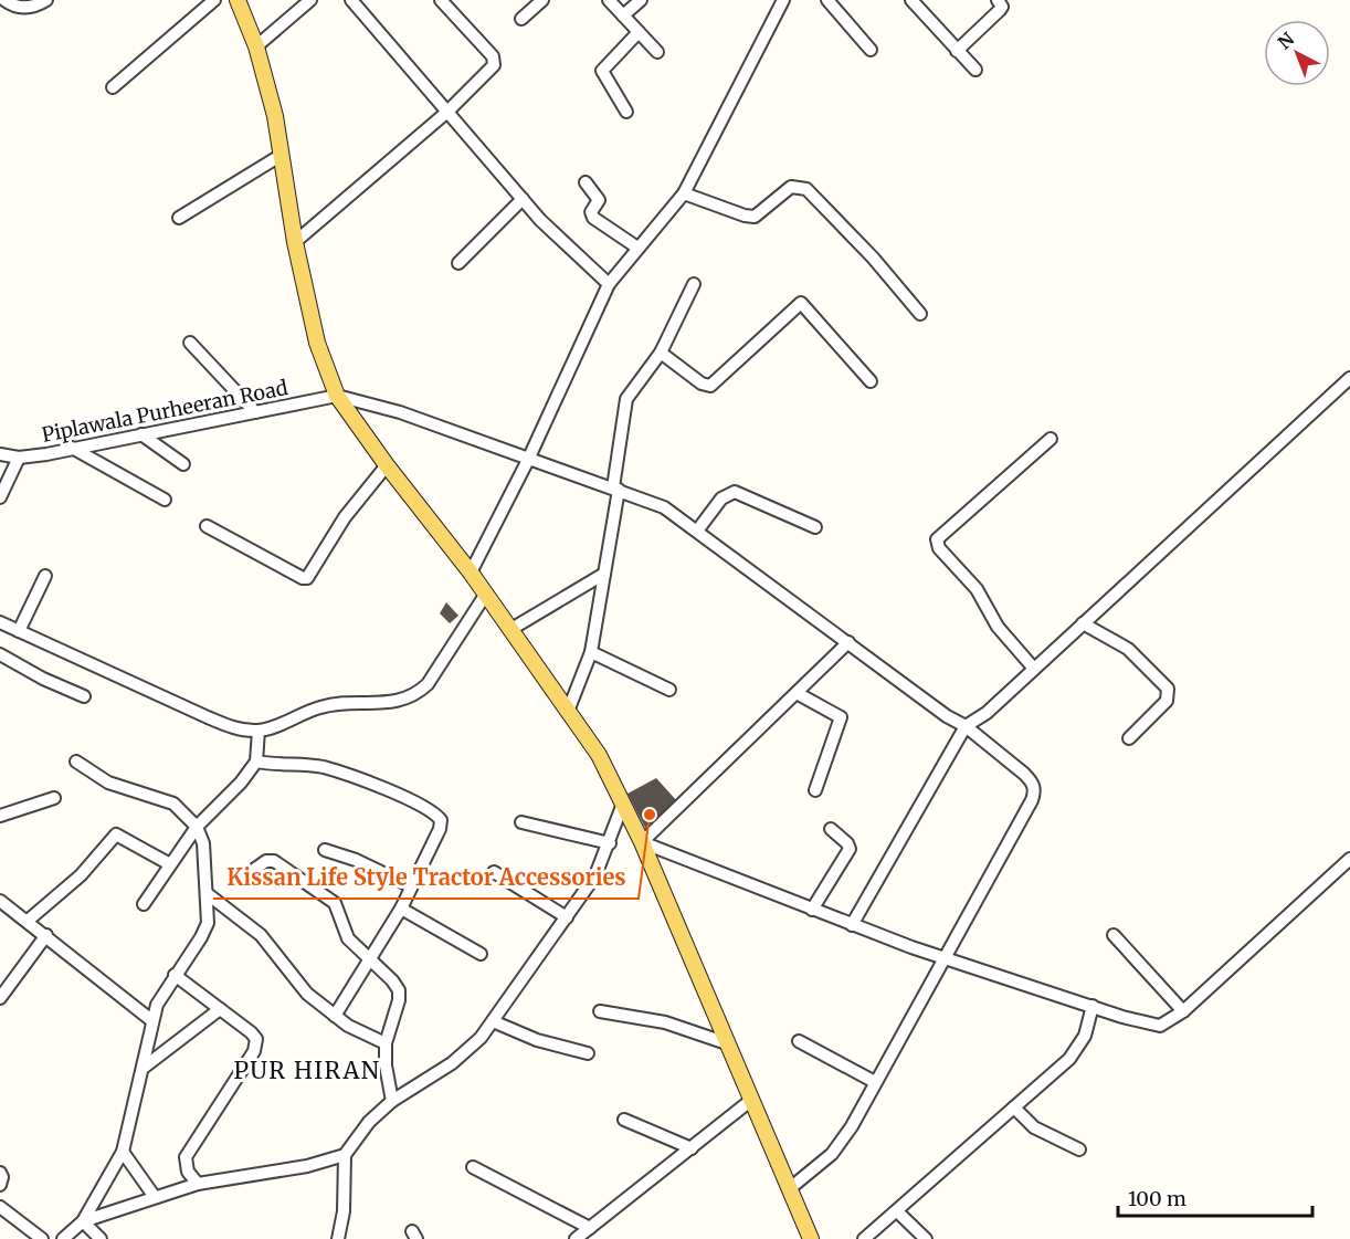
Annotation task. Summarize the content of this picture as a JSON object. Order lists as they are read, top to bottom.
{
  "streets": {
    "street": ["Piplawala Purheeran Road"]
  },
  "districts": ["PUR HIRAN"],
  "places": ["Kissan Life Style Tractor Accessories"],
  "scale_bar": "100 m",
  "north": "top left"
}
